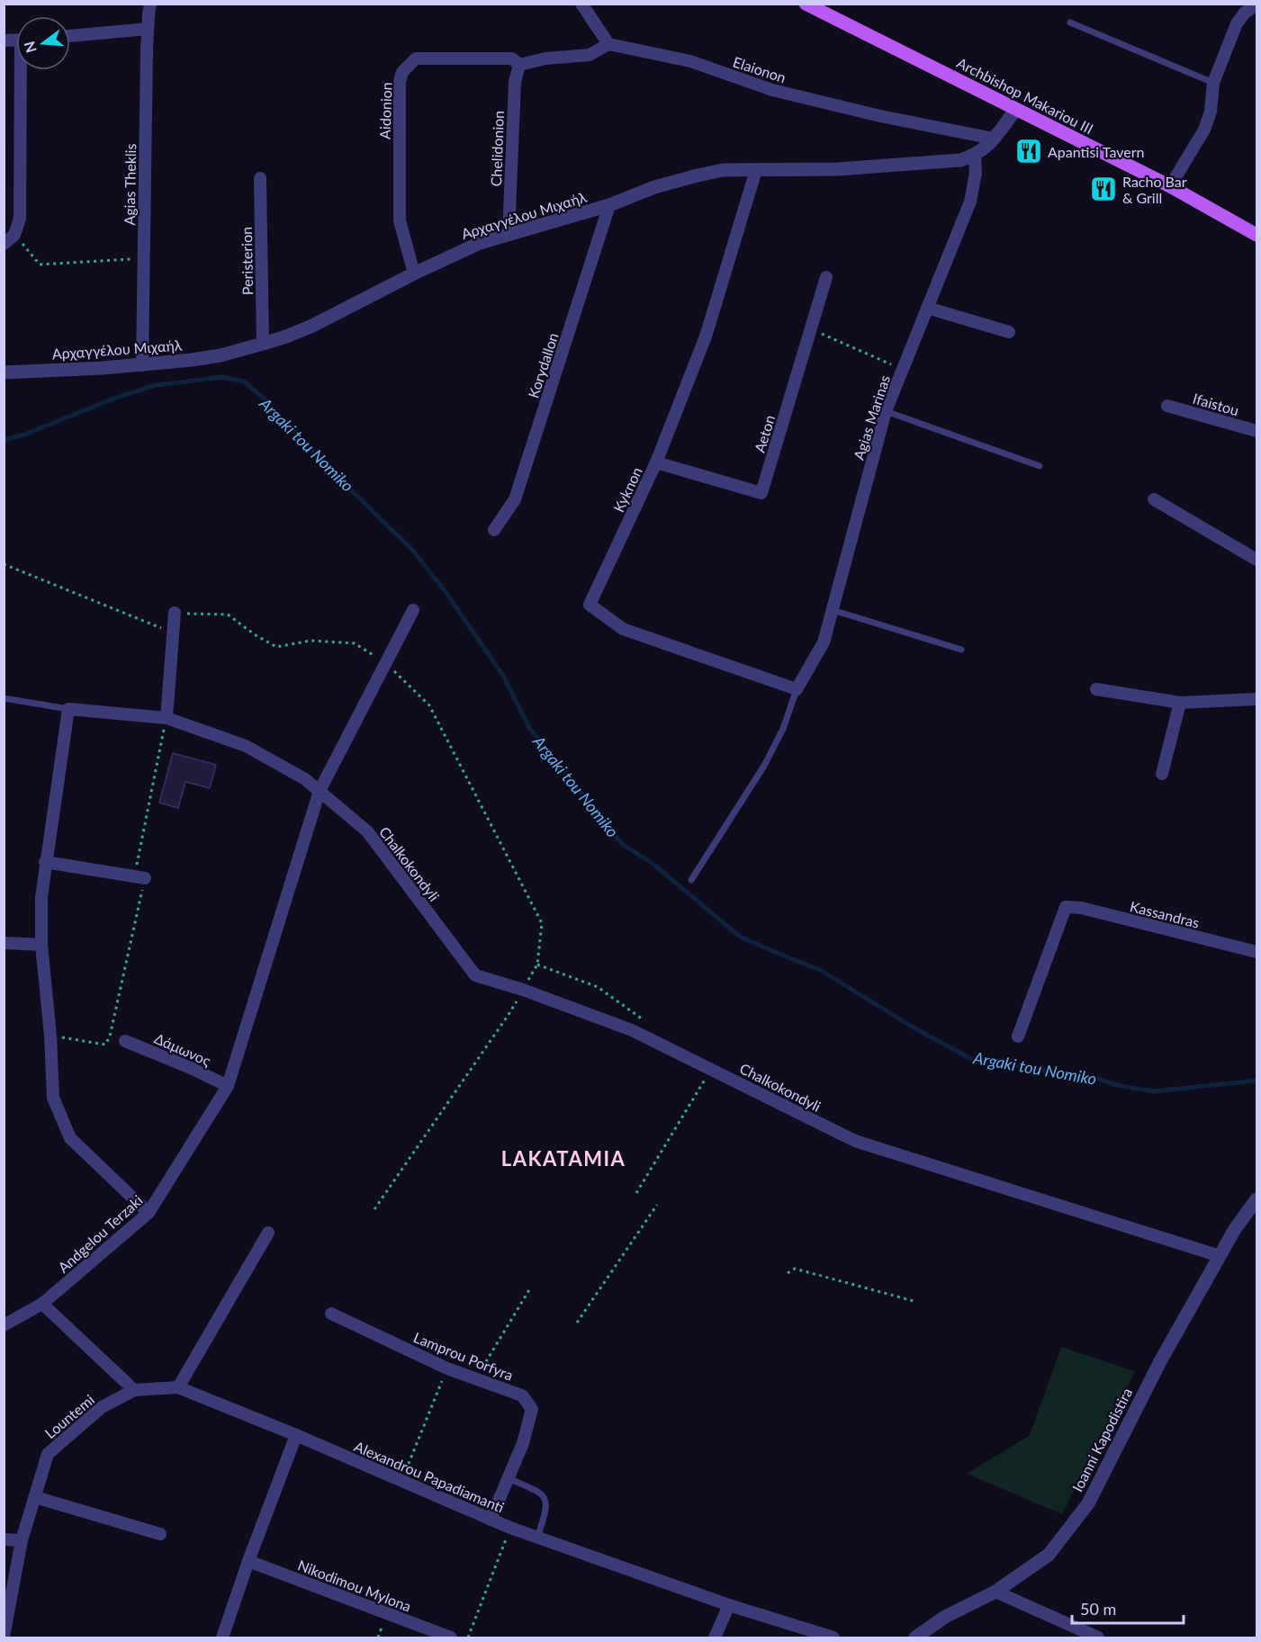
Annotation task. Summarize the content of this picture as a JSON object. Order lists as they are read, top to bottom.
{
  "streets": {
    "main road": ["Archbishop Makariou III"],
    "street": [
      "Elaionon",
      "Aidonion",
      "Chelidonion",
      "Agias Theklis",
      "Αρχαγγέλου Μιχαήλ",
      "Peristerion",
      "Korydallon",
      "Ifaistou",
      "Agias Marinas",
      "Aeton",
      "Kyknon",
      "Chalkokondyli",
      "Kassandras",
      "Δάμωνος",
      "Andgelou Terzaki",
      "Lamprou Porfyra",
      "Lountemi",
      "Ioanni Kapodistira",
      "Alexandrou Papadiamanti",
      "Nikodimou Mylona"
    ]
  },
  "crossings": [
    ["Aidonion", "Chelidonion"],
    ["Aidonion", "Αρχαγγέλου Μιχαήλ"],
    ["Chelidonion", "Αρχαγγέλου Μιχαήλ"],
    ["Agias Theklis", "Αρχαγγέλου Μιχαήλ"],
    ["Αρχαγγέλου Μιχαήλ", "Peristerion"],
    ["Αρχαγγέλου Μιχαήλ", "Korydallon"],
    ["Αρχαγγέλου Μιχαήλ", "Agias Marinas"],
    ["Αρχαγγέλου Μιχαήλ", "Kyknon"],
    ["Agias Marinas", "Kyknon"],
    ["Aeton", "Kyknon"],
    ["Chalkokondyli", "Andgelou Terzaki"],
    ["Chalkokondyli", "Ioanni Kapodistira"],
    ["Δάμωνος", "Andgelou Terzaki"],
    ["Lamprou Porfyra", "Alexandrou Papadiamanti"],
    ["Lountemi", "Alexandrou Papadiamanti"]
  ],
  "districts": ["LAKATAMIA"],
  "water": ["Argaki tou Nomiko"],
  "places": {
    "restaurant": ["Apantisi Tavern", "Racho Bar & Grill"]
  },
  "scale_bar": "50 m",
  "north": "left"
}
